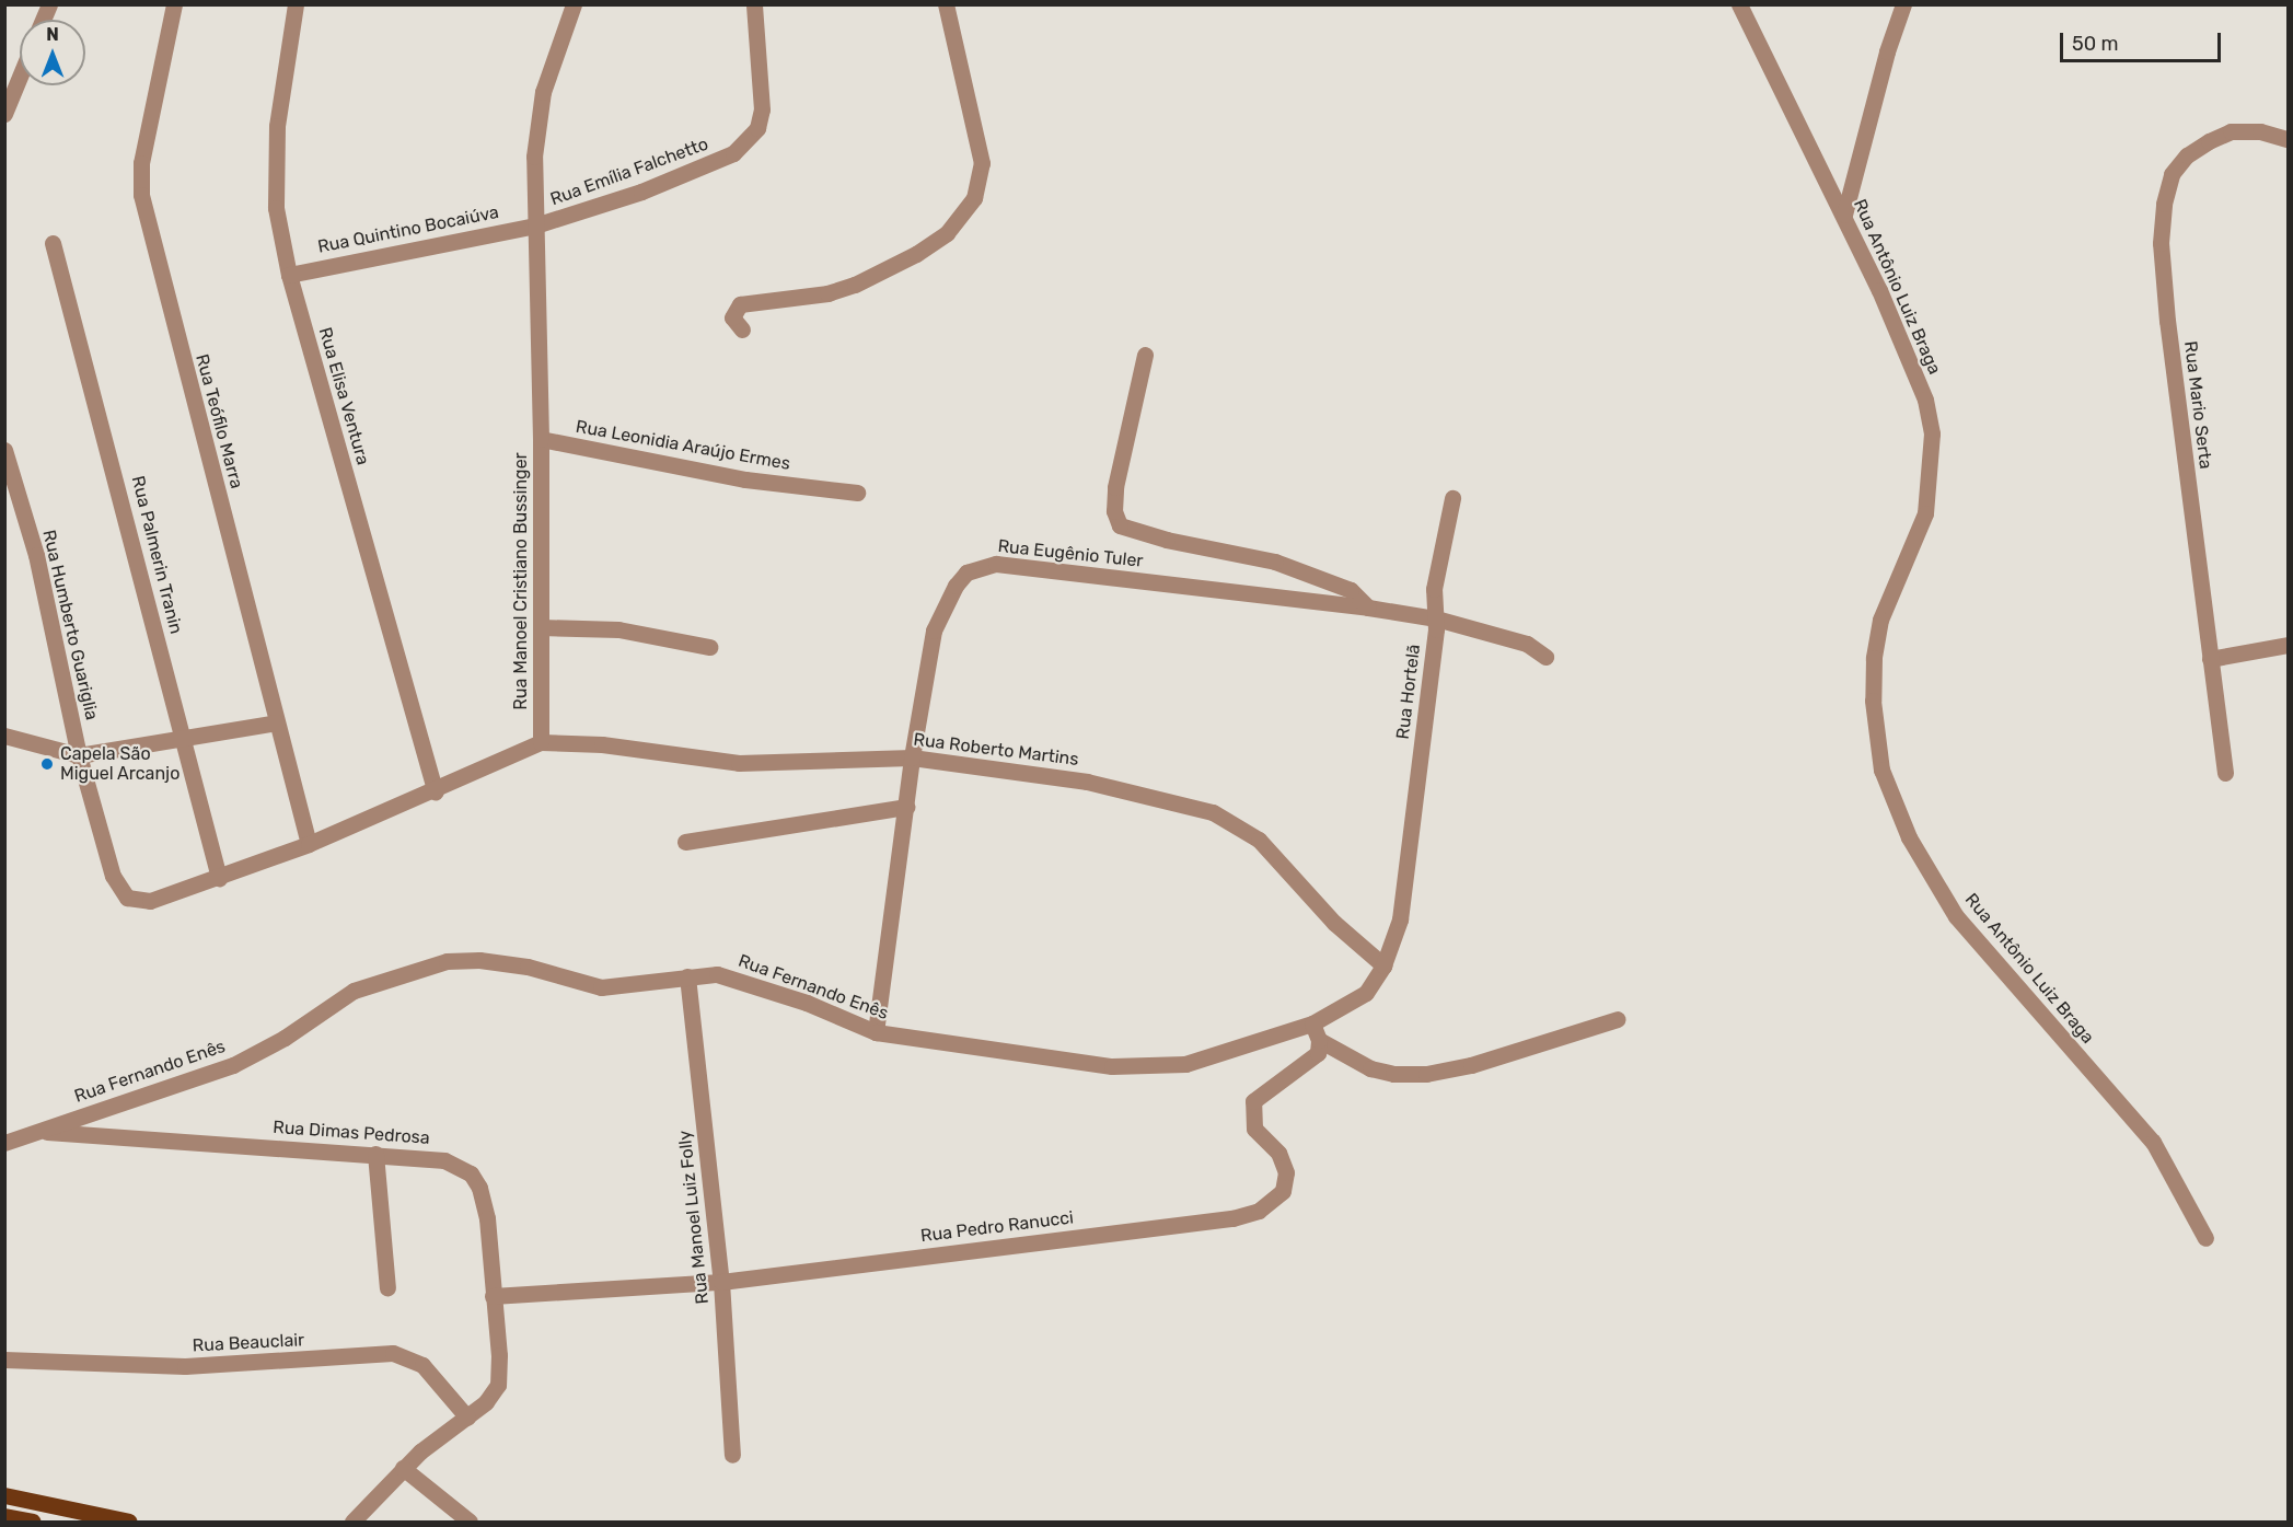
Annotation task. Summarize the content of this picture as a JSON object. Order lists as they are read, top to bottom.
{
  "streets": {
    "street": [
      "Rua Emília Falchetto",
      "Rua Quintino Bocaiúva",
      "Rua Antônio Luiz Braga",
      "Rua Elisa Ventura",
      "Rua Mario Serta",
      "Rua Teófilo Marra",
      "Rua Leonidia Araújo Ermes",
      "Rua Eugênio Tuler",
      "Rua Palmerin Tranin",
      "Rua Manoel Cristiano Bussinger",
      "Rua Humberto Guariglia",
      "Rua Hortelã",
      "Rua Roberto Martins",
      "Rua Fernando Enês",
      "Rua Dimas Pedrosa",
      "Rua Manoel Luiz Folly",
      "Rua Pedro Ranucci",
      "Rua Beauclair"
    ]
  },
  "crossings": [
    ["Rua Emília Falchetto", "Rua Quintino Bocaiúva"],
    ["Rua Emília Falchetto", "Rua Manoel Cristiano Bussinger"],
    ["Rua Quintino Bocaiúva", "Rua Elisa Ventura"],
    ["Rua Quintino Bocaiúva", "Rua Manoel Cristiano Bussinger"],
    ["Rua Leonidia Araújo Ermes", "Rua Manoel Cristiano Bussinger"],
    ["Rua Eugênio Tuler", "Rua Hortelã"],
    ["Rua Eugênio Tuler", "Rua Roberto Martins"],
    ["Rua Eugênio Tuler", "Rua Fernando Enês"],
    ["Rua Palmerin Tranin", "Rua Humberto Guariglia"],
    ["Rua Manoel Cristiano Bussinger", "Rua Roberto Martins"],
    ["Rua Hortelã", "Rua Fernando Enês"],
    ["Rua Roberto Martins", "Rua Fernando Enês"],
    ["Rua Fernando Enês", "Rua Dimas Pedrosa"],
    ["Rua Fernando Enês", "Rua Manoel Luiz Folly"],
    ["Rua Dimas Pedrosa", "Rua Pedro Ranucci"],
    ["Rua Dimas Pedrosa", "Rua Beauclair"],
    ["Rua Manoel Luiz Folly", "Rua Pedro Ranucci"]
  ],
  "places": ["Capela São Miguel Arcanjo"],
  "scale_bar": "50 m",
  "north": "top"
}
